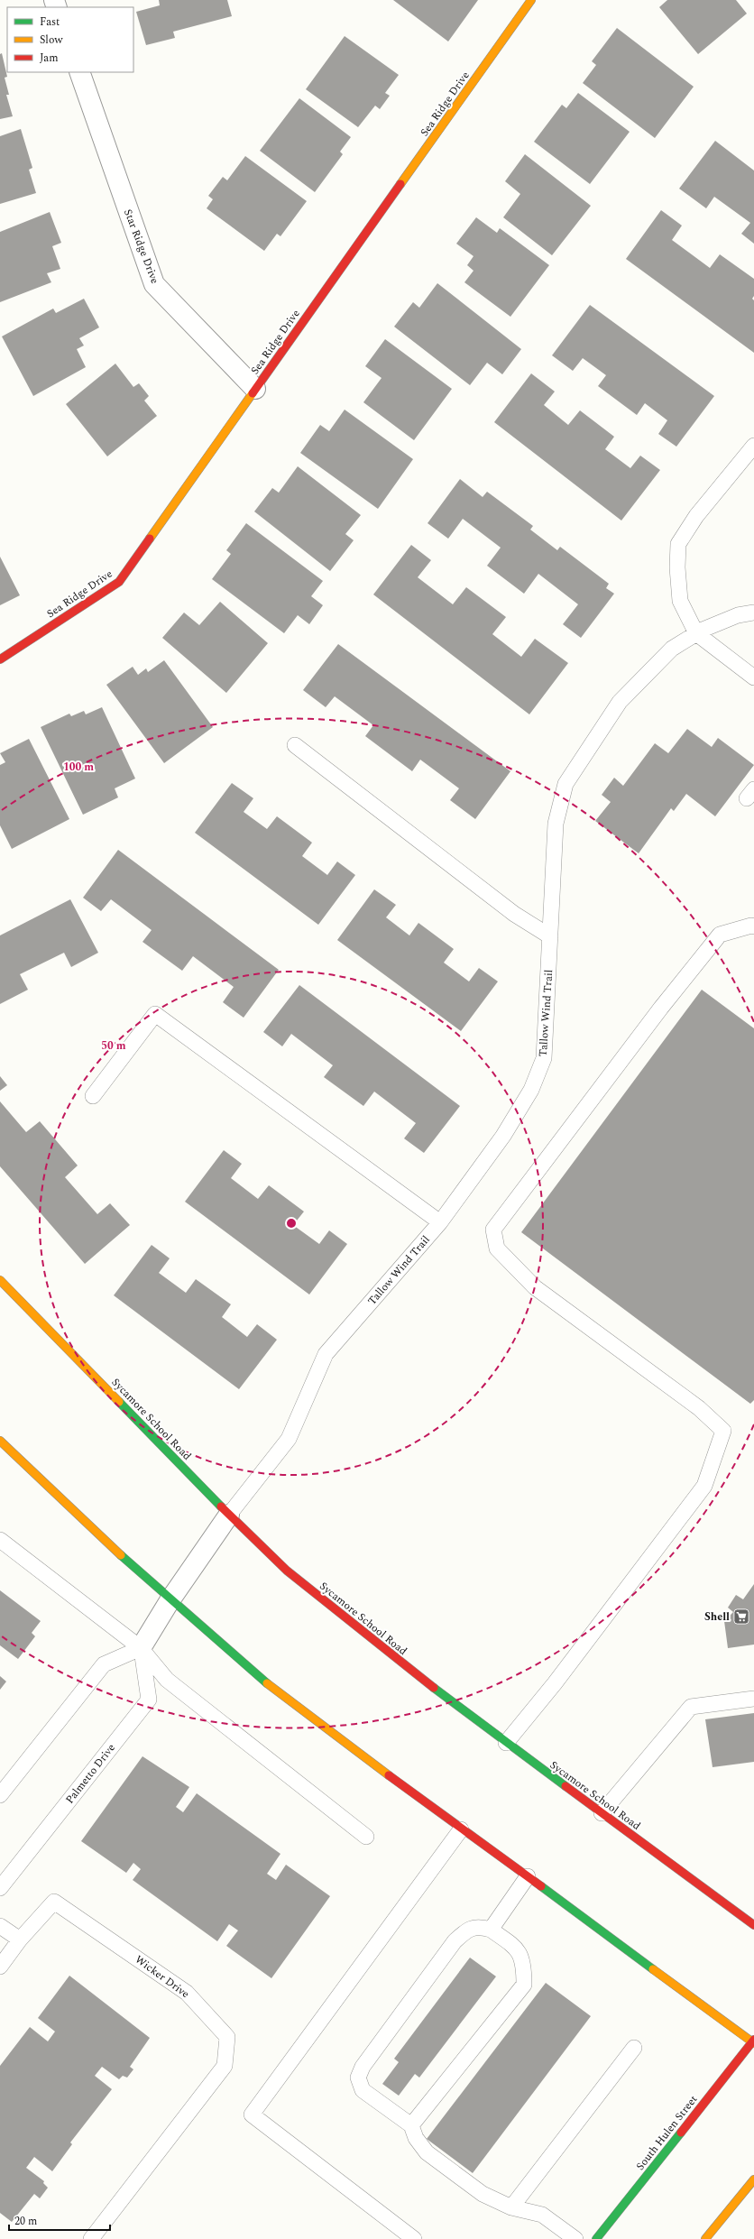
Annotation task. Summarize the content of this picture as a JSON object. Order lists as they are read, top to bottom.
{
  "streets": {
    "main road": ["Sea Ridge Drive", "Sycamore School Road", "South Hulen Street"],
    "street": ["Star Ridge Drive"],
    "lane": ["Tallow Wind Trail", "Palmetto Drive", "Wicker Drive"]
  },
  "crossings": [
    ["Sea Ridge Drive", "Star Ridge Drive"],
    ["Tallow Wind Trail", "Sycamore School Road"]
  ],
  "places": {
    "supermarket": ["Shell"]
  },
  "legend": ["Fast", "Slow", "Jam"],
  "scale_bar": "20 m",
  "rings": ["100 m", "50 m"]
}
